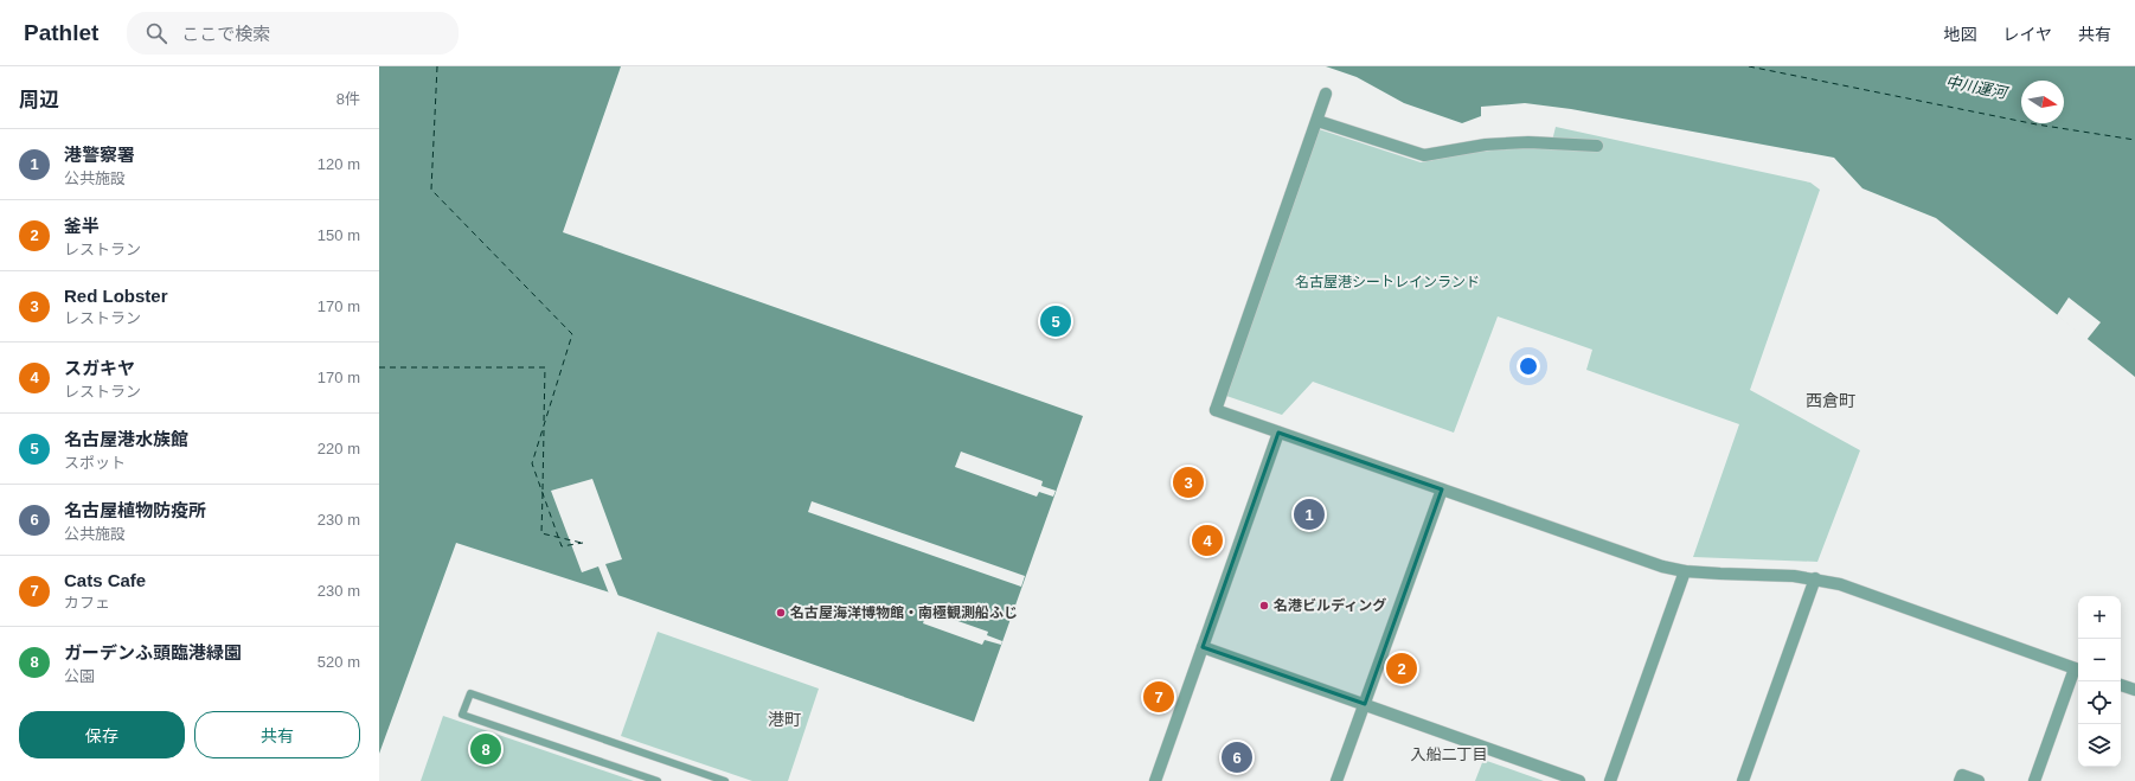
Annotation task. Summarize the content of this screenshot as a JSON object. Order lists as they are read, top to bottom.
{
  "districts": ["西倉町", "港町", "入船二丁目"],
  "water": ["中川運河"],
  "parks": ["名古屋港シートレインランド"],
  "places": ["名港ビルディング", "名古屋海洋博物館・南極観測船ふじ"],
  "north": "right",
  "page": {
    "header": "Pathlet",
    "search": "ここで検索",
    "nav": ["地図", "レイヤ", "共有"],
    "heading": ["周辺", "8件"],
    "list": [
      {
        "mark": "1",
        "name": "港警察署",
        "note": "公共施設",
        "value": "120 m"
      },
      {
        "mark": "2",
        "name": "釜半",
        "note": "レストラン",
        "value": "150 m"
      },
      {
        "mark": "3",
        "name": "Red Lobster",
        "note": "レストラン",
        "value": "170 m"
      },
      {
        "mark": "4",
        "name": "スガキヤ",
        "note": "レストラン",
        "value": "170 m"
      },
      {
        "mark": "5",
        "name": "名古屋港水族館",
        "note": "スポット",
        "value": "220 m"
      },
      {
        "mark": "6",
        "name": "名古屋植物防疫所",
        "note": "公共施設",
        "value": "230 m"
      },
      {
        "mark": "7",
        "name": "Cats Cafe",
        "note": "カフェ",
        "value": "230 m"
      },
      {
        "mark": "8",
        "name": "ガーデンふ頭臨港緑園",
        "note": "公園",
        "value": "520 m"
      }
    ],
    "pins": [
      "5",
      "3",
      "1",
      "4",
      "2",
      "7",
      "8",
      "6"
    ],
    "map_buttons": ["+", "−"],
    "buttons": ["保存", "共有"]
  }
}
